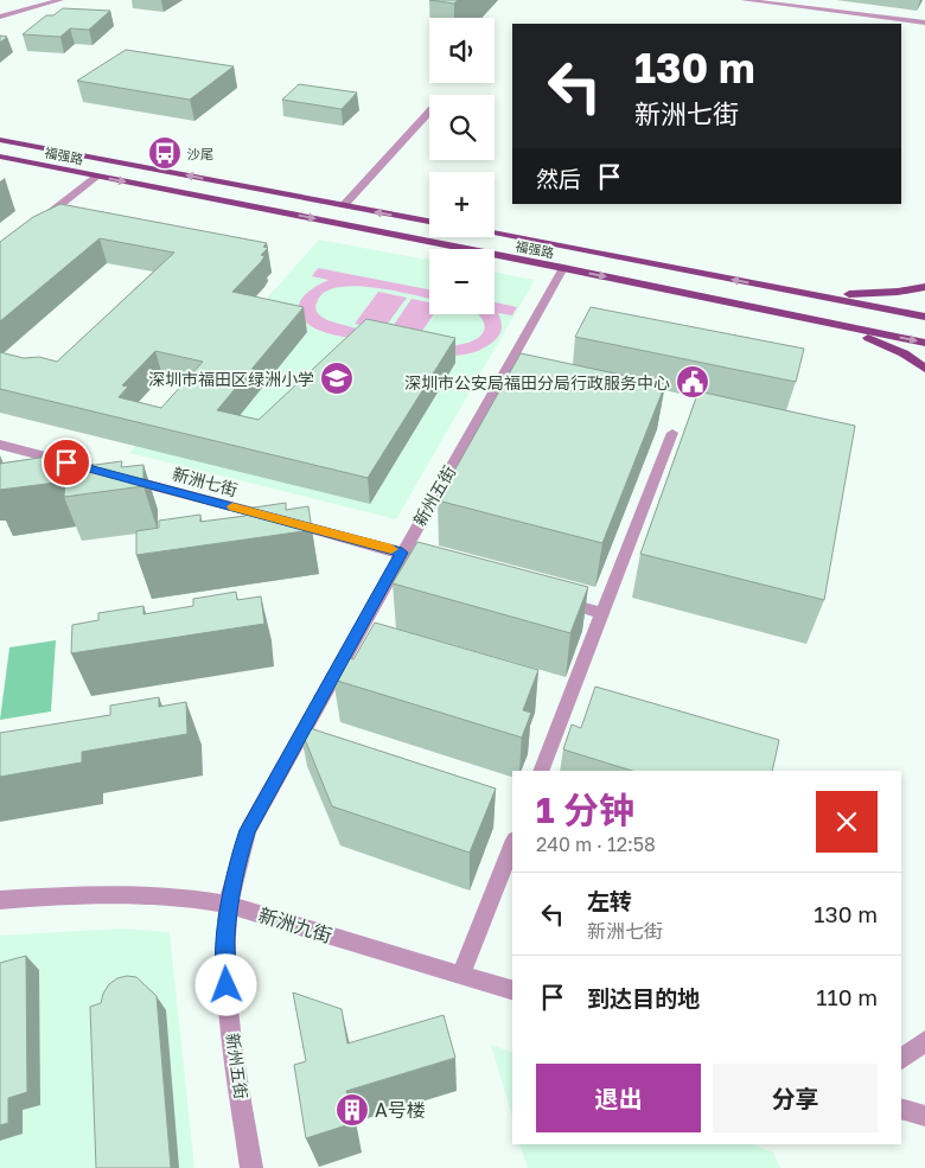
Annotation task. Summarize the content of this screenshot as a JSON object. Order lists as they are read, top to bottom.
{
  "streets": {
    "main road": ["福强路"],
    "street": ["新洲七街", "新州五街", "新洲九街"]
  },
  "crossings": [
    ["福强路", "新州五街"],
    ["新洲七街", "新州五街"],
    ["新州五街", "新洲九街"]
  ],
  "places": {
    "bus stop": ["沙尾"],
    "school or university": ["深圳市福田区绿洲小学"],
    "public building": ["深圳市公安局福田分局行政服务中心"],
    "building": ["A号楼"]
  },
  "page": {
    "map_buttons": ["+", "−"],
    "turn": ["130 m", "新洲七街"],
    "then": "然后",
    "heading": ["1 分钟", "240 m · 12:58"],
    "list": [
      {
        "name": "左转",
        "note": "新洲七街",
        "value": "130 m"
      },
      {
        "name": "到达目的地",
        "value": "110 m"
      }
    ],
    "buttons": ["退出", "分享"]
  }
}
